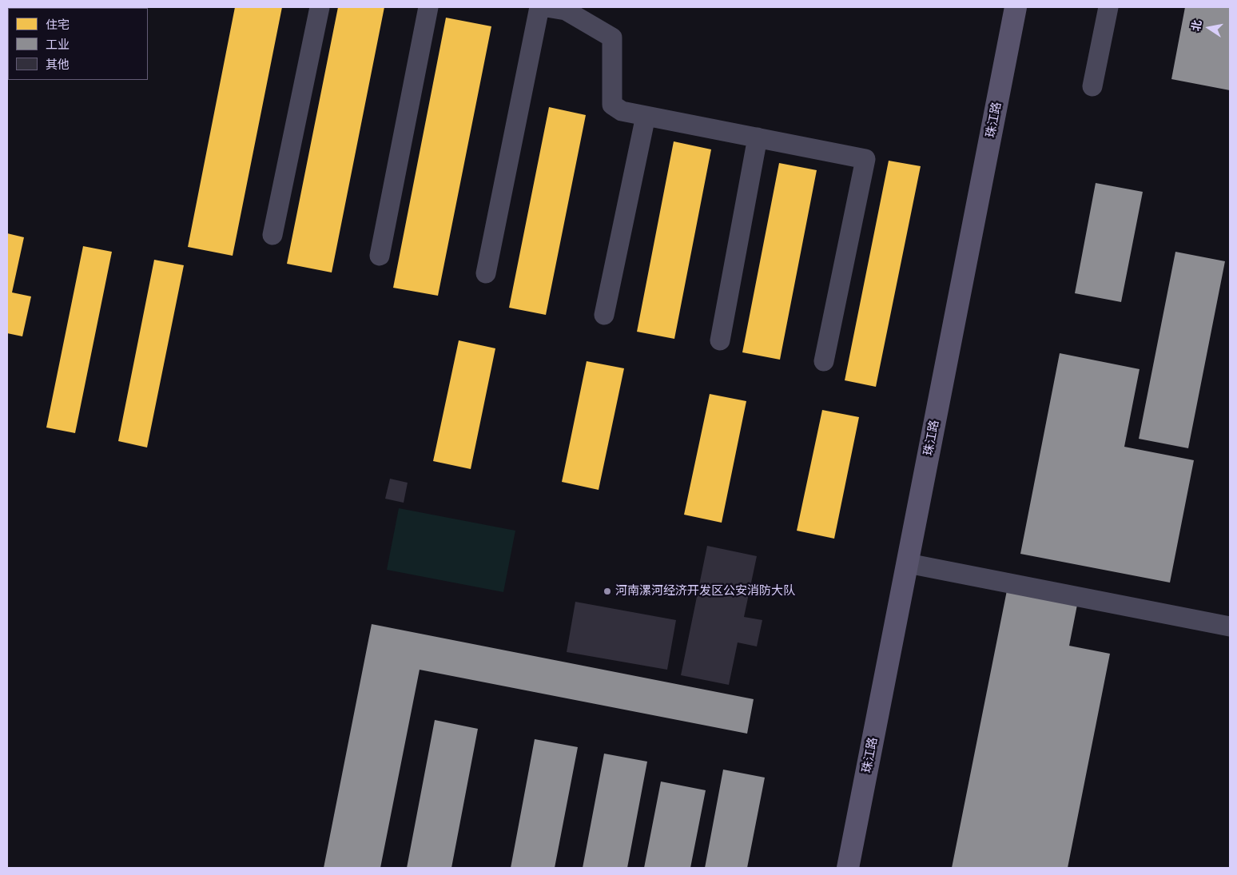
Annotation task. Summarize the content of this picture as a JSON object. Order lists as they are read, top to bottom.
{
  "streets": {
    "street": ["珠江路"]
  },
  "places": ["河南漯河经济开发区公安消防大队"],
  "legend": ["住宅", "工业", "其他"],
  "north": "left"
}
